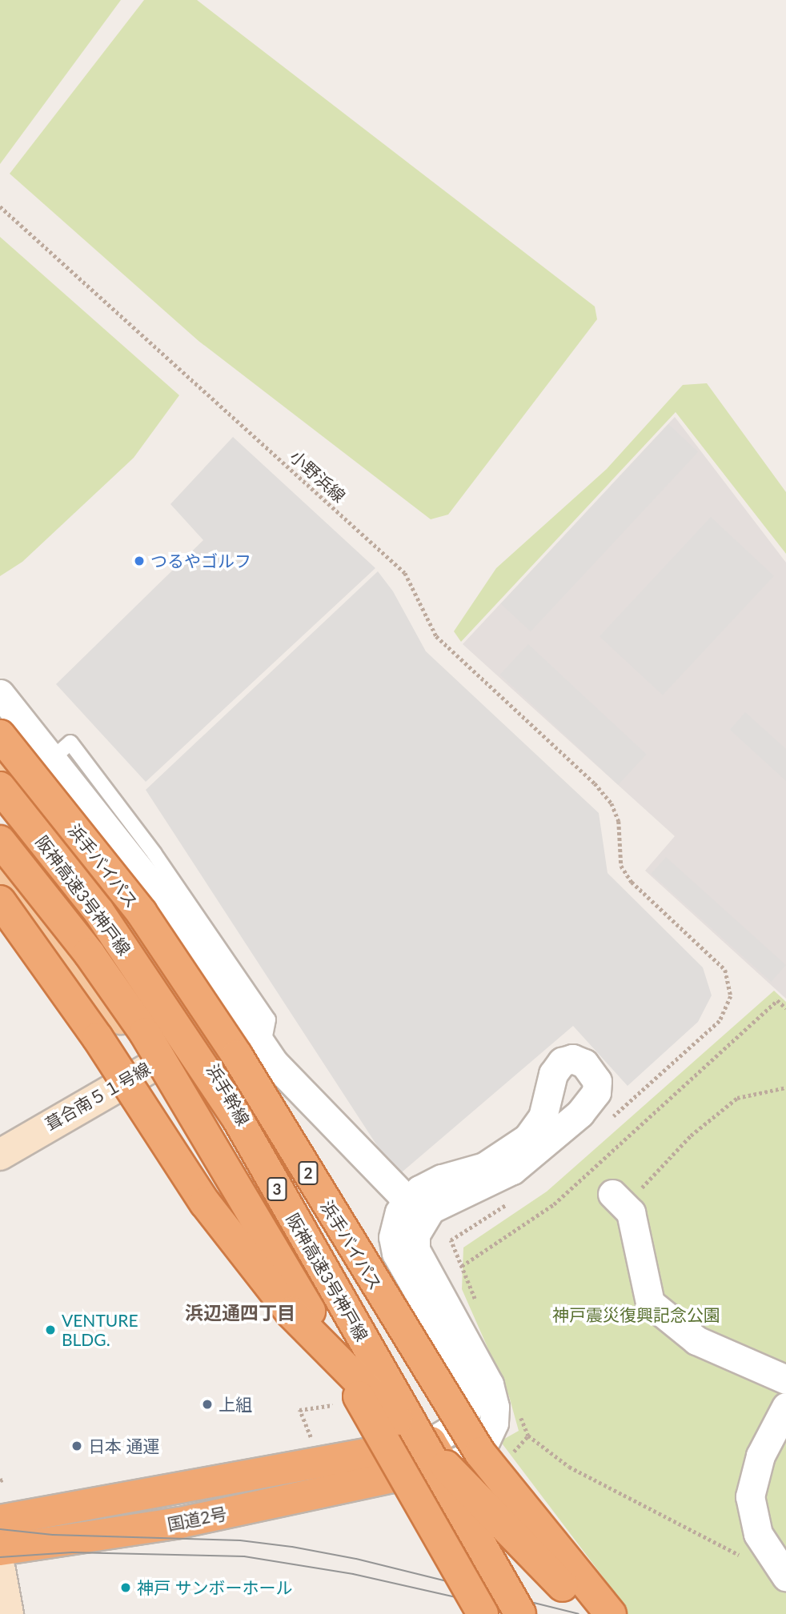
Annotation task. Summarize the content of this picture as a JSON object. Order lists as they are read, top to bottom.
{
  "streets": {
    "highway": [
      "浜手バイパス",
      "阪神高速3号神戸線",
      "2",
      "3",
      "国道2号"
    ],
    "main road": ["浜手幹線"],
    "street": ["葺合南５１号線"],
    "path": ["小野浜線"]
  },
  "crossings": [
    ["浜手幹線", "葺合南５１号線"],
    ["浜手幹線", "国道2号"]
  ],
  "districts": ["浜辺通四丁目"],
  "parks": ["神戸震災復興記念公園"],
  "places": [
    "つるやゴルフ",
    "VENTURE BLDG.",
    "上組",
    "日本 通運",
    "神戸 サンボーホール"
  ]
}
